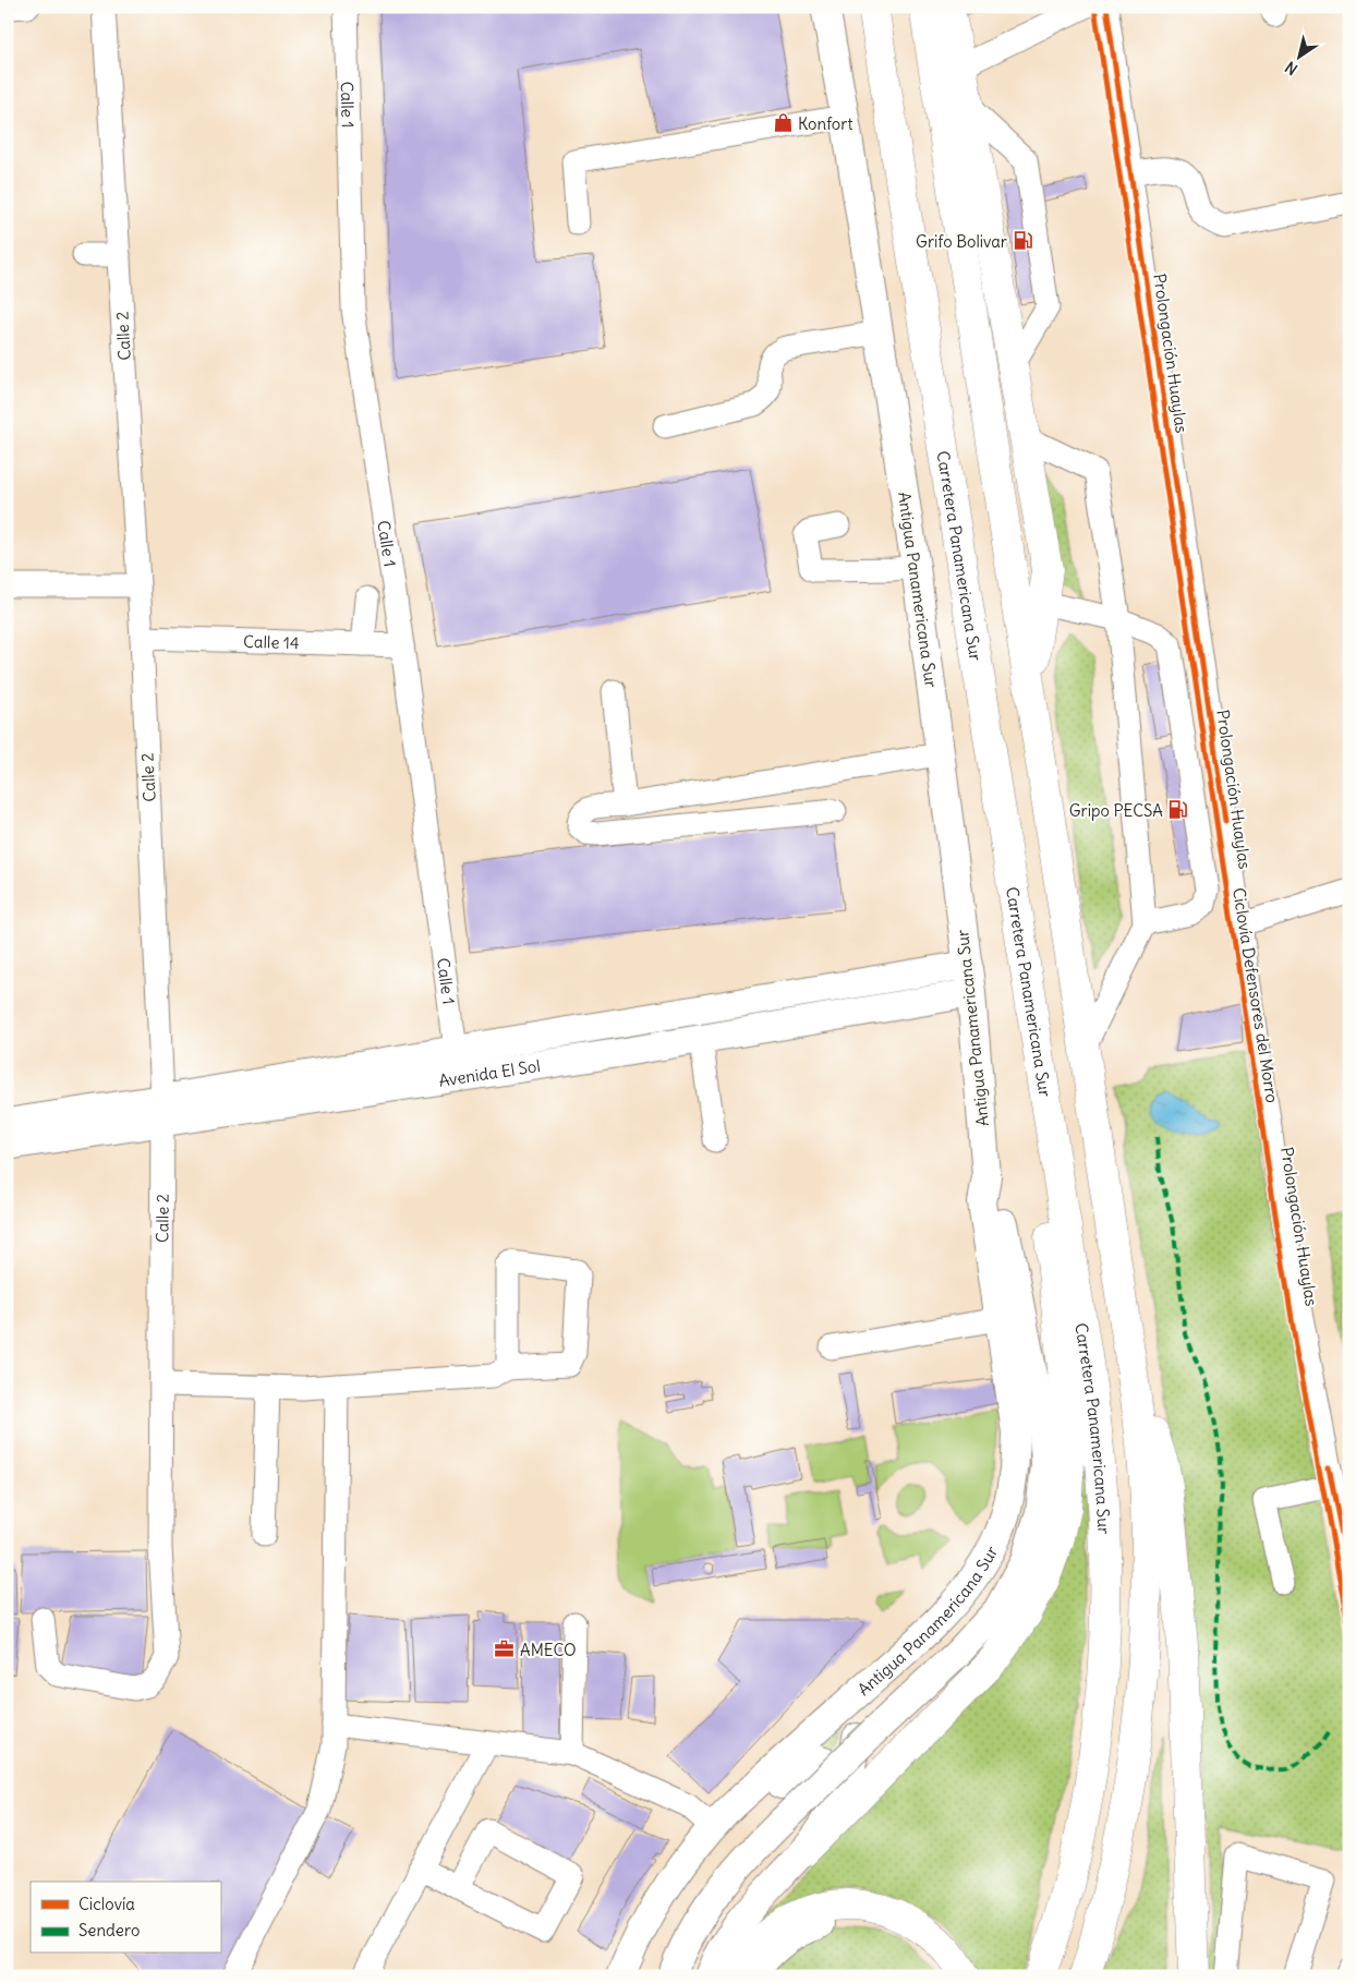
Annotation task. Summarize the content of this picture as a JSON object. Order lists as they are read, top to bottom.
{
  "streets": {
    "highway": ["Carretera Panamericana Sur"],
    "main road": ["Antigua Panamericana Sur", "Avenida El Sol"],
    "street": [
      "Calle 1",
      "Calle 2",
      "Prolongación Huaylas",
      "Calle 14"
    ],
    "cycle path": ["Ciclovía Defensores del Morro"]
  },
  "crossings": [
    ["Calle 1", "Calle 14"],
    ["Calle 1", "Avenida El Sol"],
    ["Calle 2", "Calle 14"],
    ["Calle 2", "Avenida El Sol"],
    ["Antigua Panamericana Sur", "Avenida El Sol"]
  ],
  "places": {
    "shop": ["Konfort"],
    "fuel station": ["Grifo Bolivar", "Gripo PECSA"],
    "office": ["AMECO"]
  },
  "legend": ["Ciclovía", "Sendero"],
  "north": "bottom left"
}
